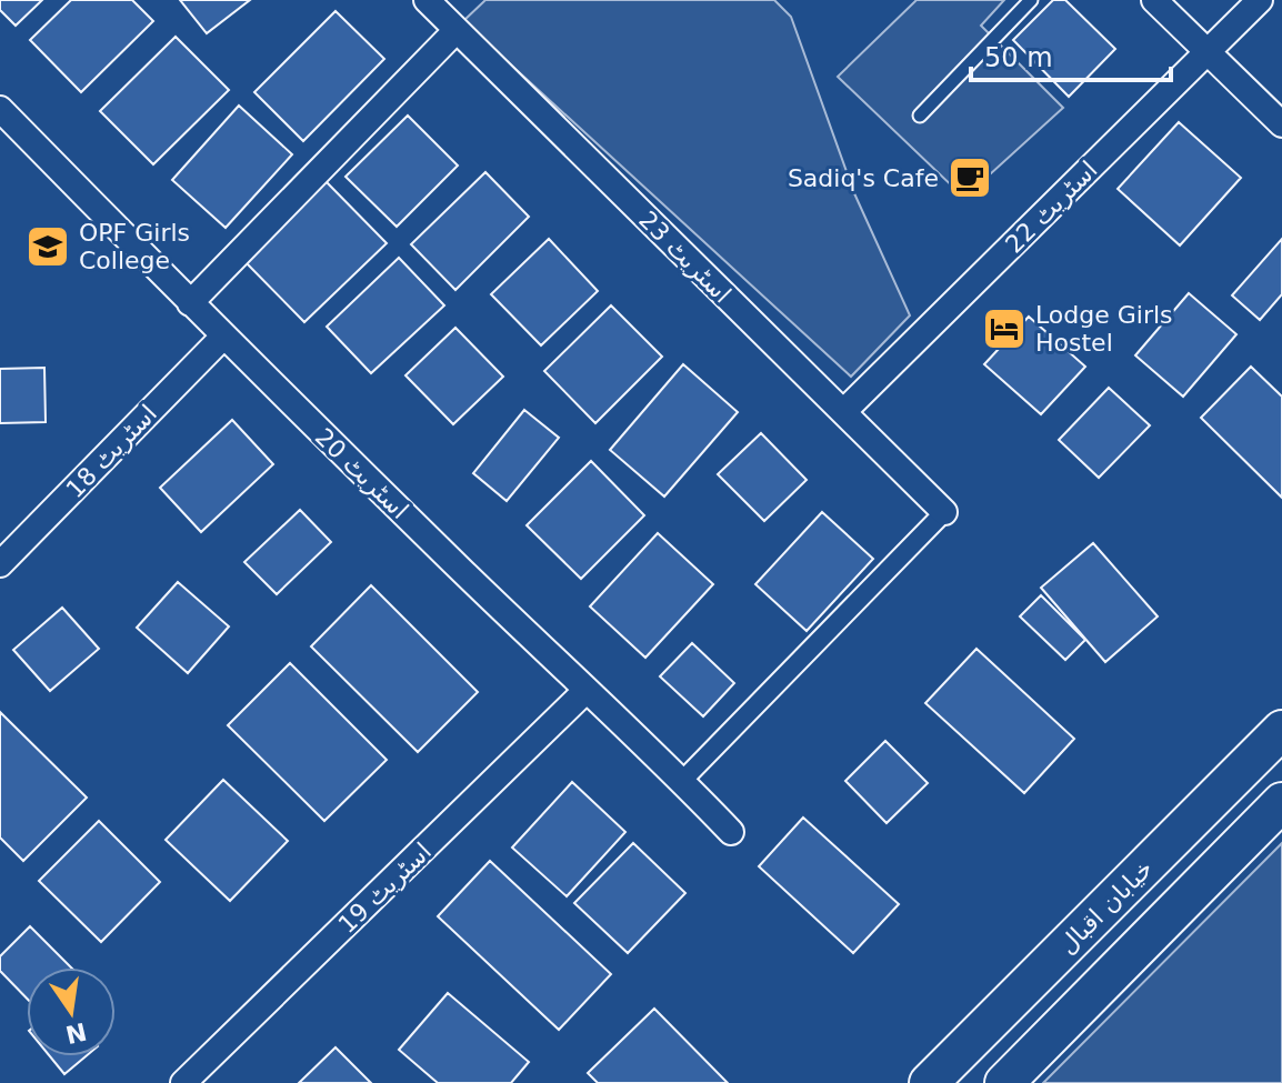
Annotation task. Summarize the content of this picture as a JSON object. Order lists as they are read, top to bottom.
{
  "streets": {
    "main road": ["خیابان اقبال"],
    "street": [
      "اسٹریٹ 22",
      "اسٹریٹ 23",
      "اسٹریٹ 18",
      "اسٹریٹ 20",
      "اسٹریٹ 19"
    ]
  },
  "crossings": [
    ["اسٹریٹ 22", "اسٹریٹ 23"],
    ["اسٹریٹ 18", "اسٹریٹ 20"],
    ["اسٹریٹ 20", "اسٹریٹ 19"]
  ],
  "places": {
    "cafe": ["Sadiq's Cafe"],
    "school or university": ["OPF Girls College"],
    "hotel": ["Lodge Girls Hostel"]
  },
  "scale_bar": "50 m",
  "north": "bottom"
}
